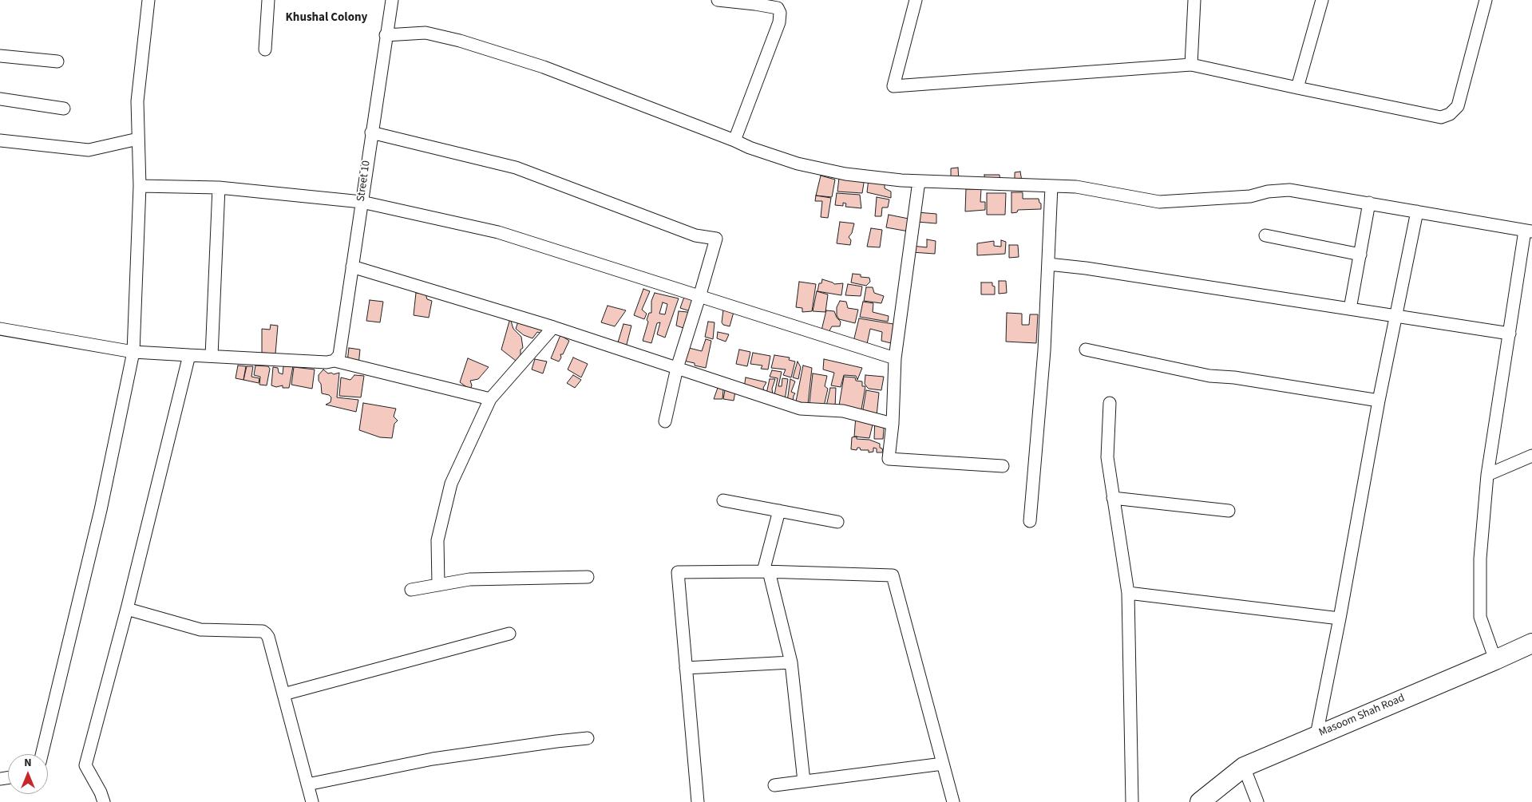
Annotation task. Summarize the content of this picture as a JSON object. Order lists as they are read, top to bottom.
{
  "streets": {
    "main road": ["Masoom Shah Road"],
    "street": ["Street 10"]
  },
  "districts": ["Khushal Colony"],
  "north": "top"
}
